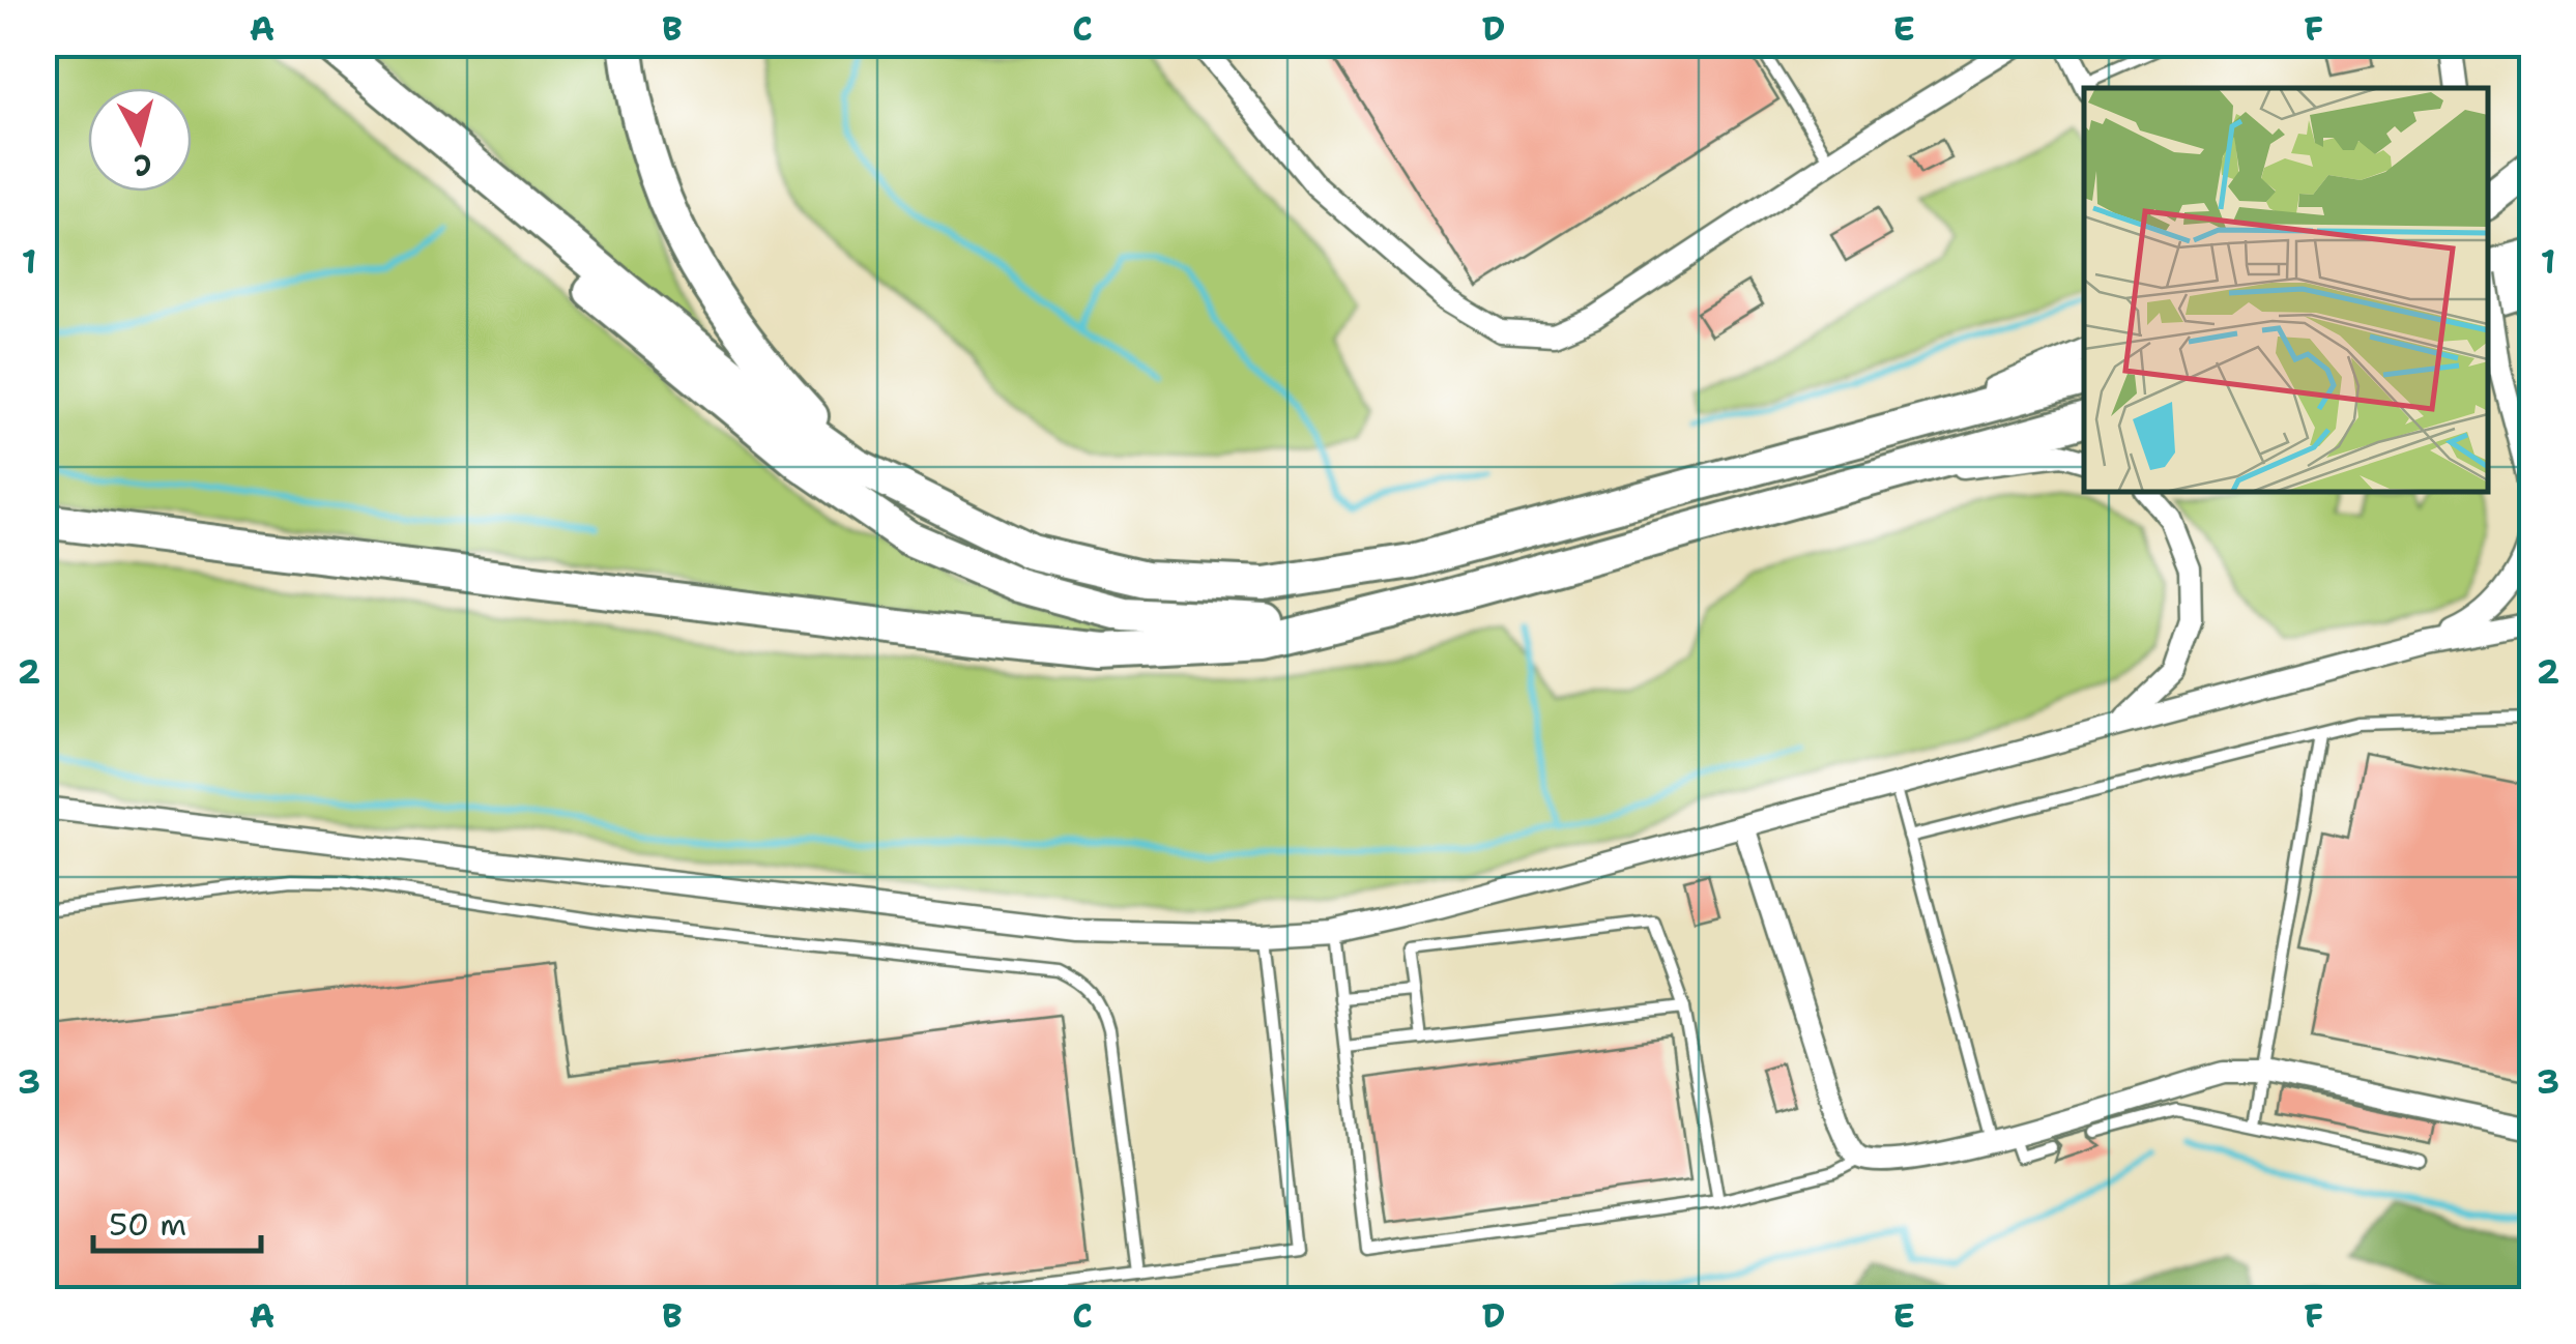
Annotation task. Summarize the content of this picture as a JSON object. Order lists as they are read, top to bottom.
{
  "scale_bar": "50 m",
  "north": "bottom",
  "grid": {
    "columns": [
      "A",
      "B",
      "C",
      "D",
      "E",
      "F"
    ],
    "rows": ["1", "2", "3"]
  }
}
